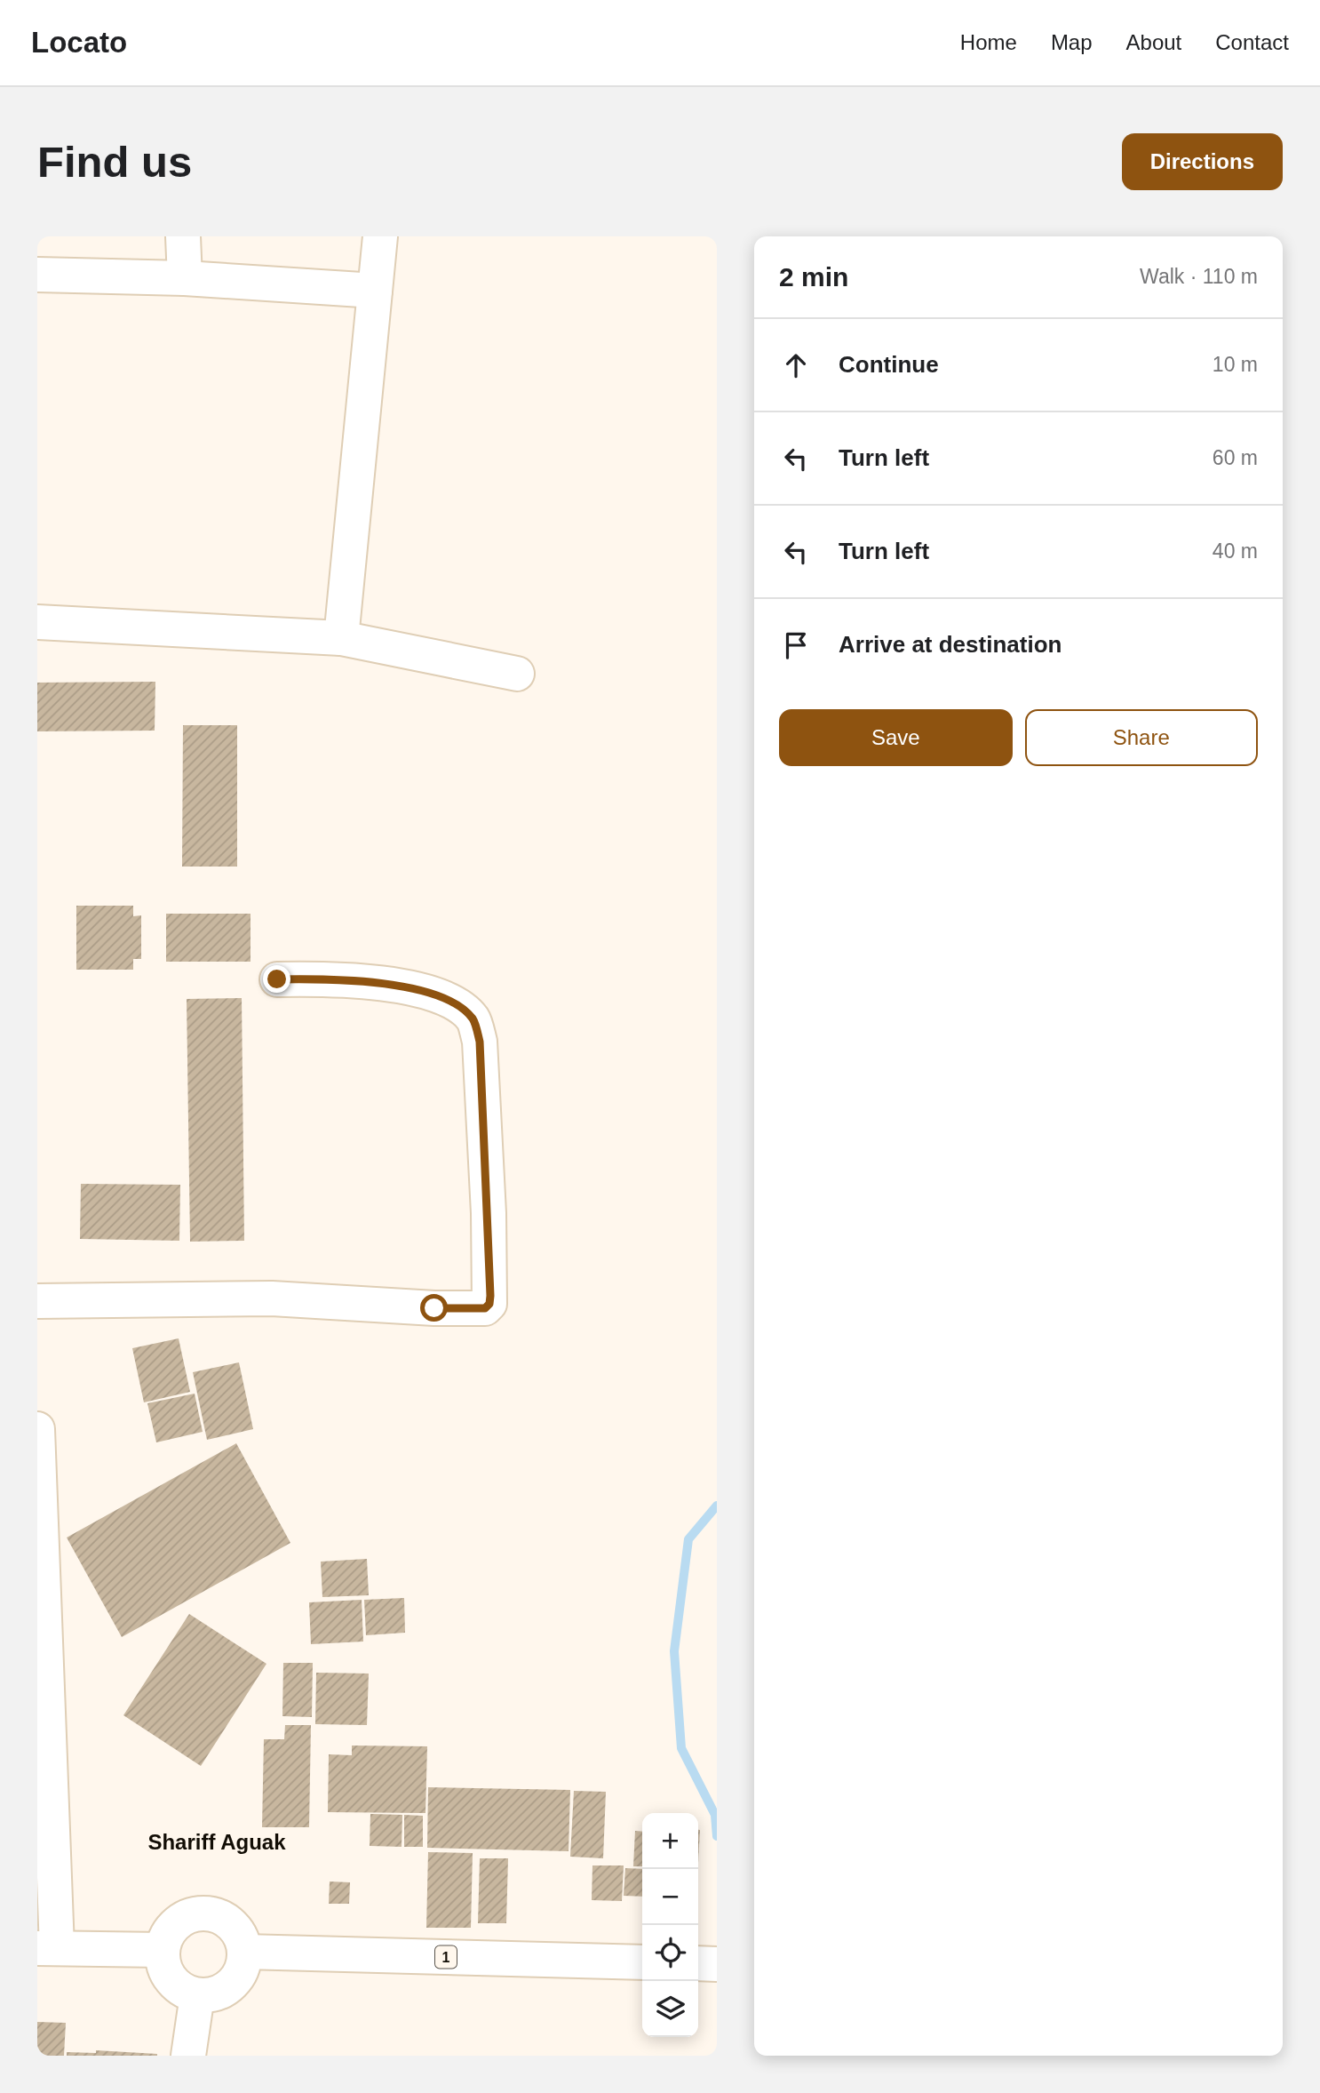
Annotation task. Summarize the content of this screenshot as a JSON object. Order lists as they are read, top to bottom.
{
  "streets": {
    "main road": ["1"]
  },
  "districts": ["Shariff Aguak"],
  "page": {
    "header": "Locato",
    "nav": [
      "Home",
      "Map",
      "About",
      "Contact"
    ],
    "buttons": [
      "Directions",
      ["Save", "Share"]
    ],
    "title": "Find us",
    "heading": ["2 min", "Walk · 110 m"],
    "list": [
      ["Continue", "10 m"],
      ["Turn left", "60 m"],
      ["Turn left", "40 m"],
      "Arrive at destination"
    ],
    "map_buttons": ["+", "−"]
  }
}
